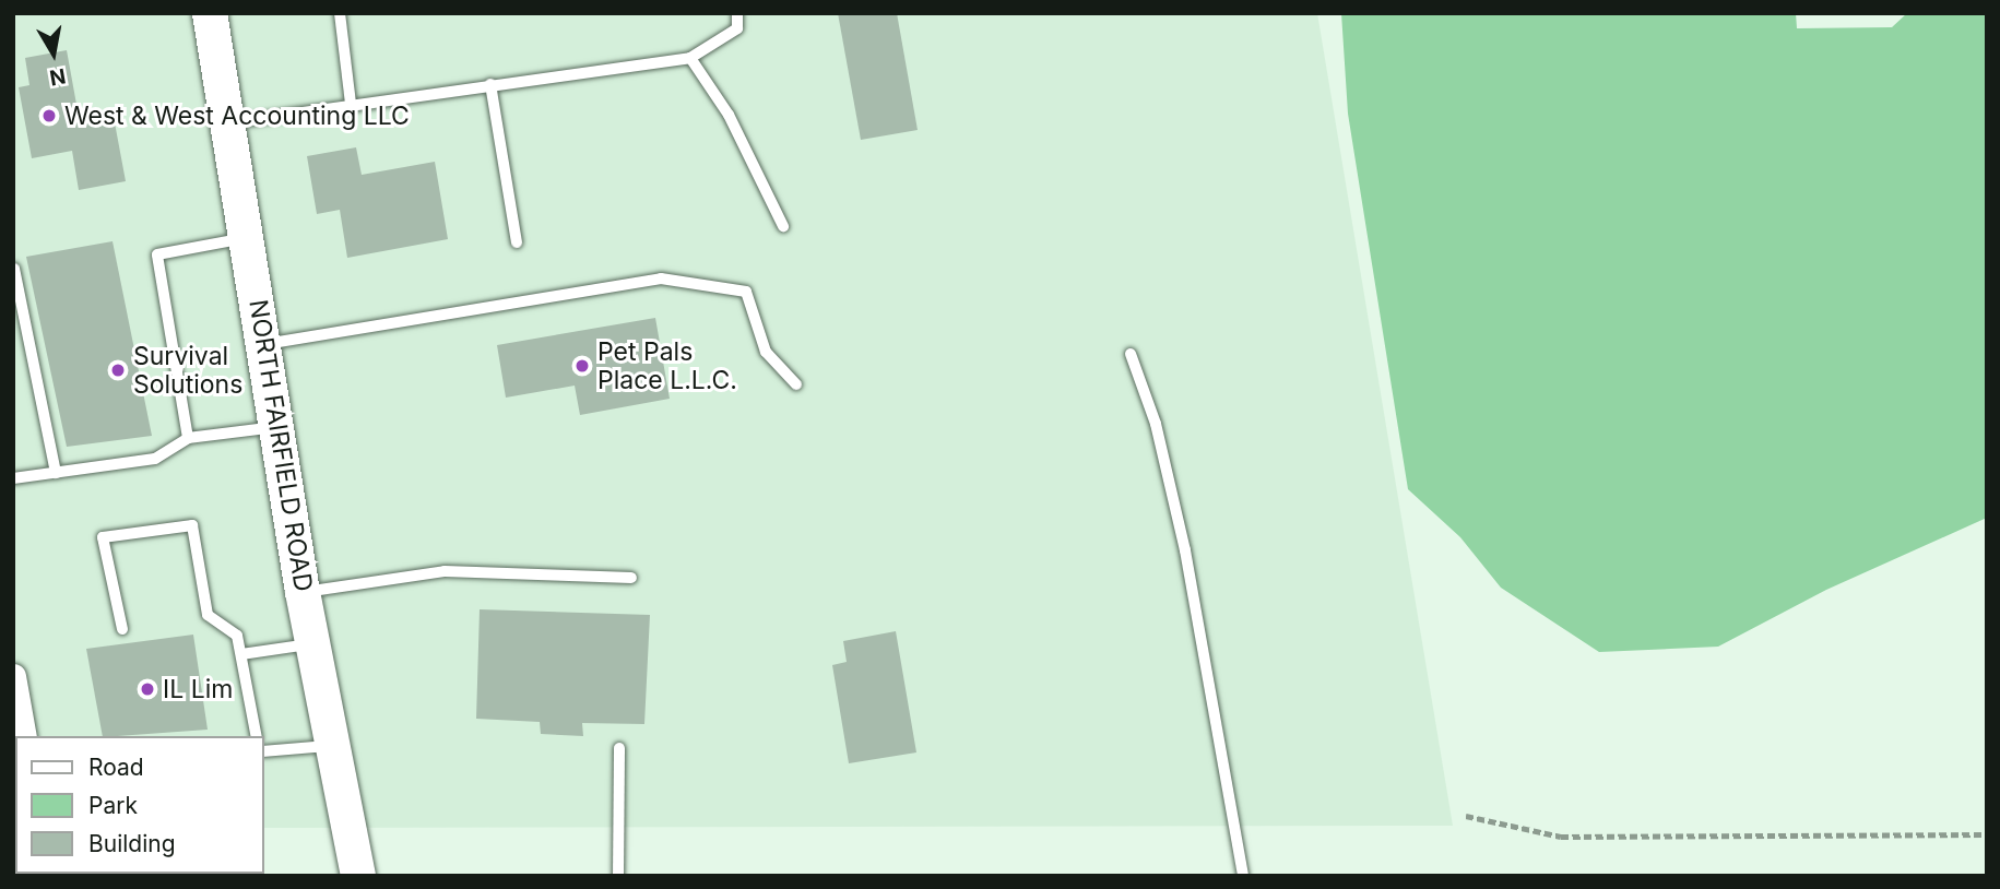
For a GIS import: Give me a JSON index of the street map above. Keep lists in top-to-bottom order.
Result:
{
  "streets": {
    "main road": ["NORTH FAIRFIELD ROAD"]
  },
  "places": [
    "West & West Accounting LLC",
    "Pet Pals Place L.L.C.",
    "Survival Solutions",
    "IL Lim"
  ],
  "legend": ["Road", "Park", "Building"],
  "north": "bottom"
}
